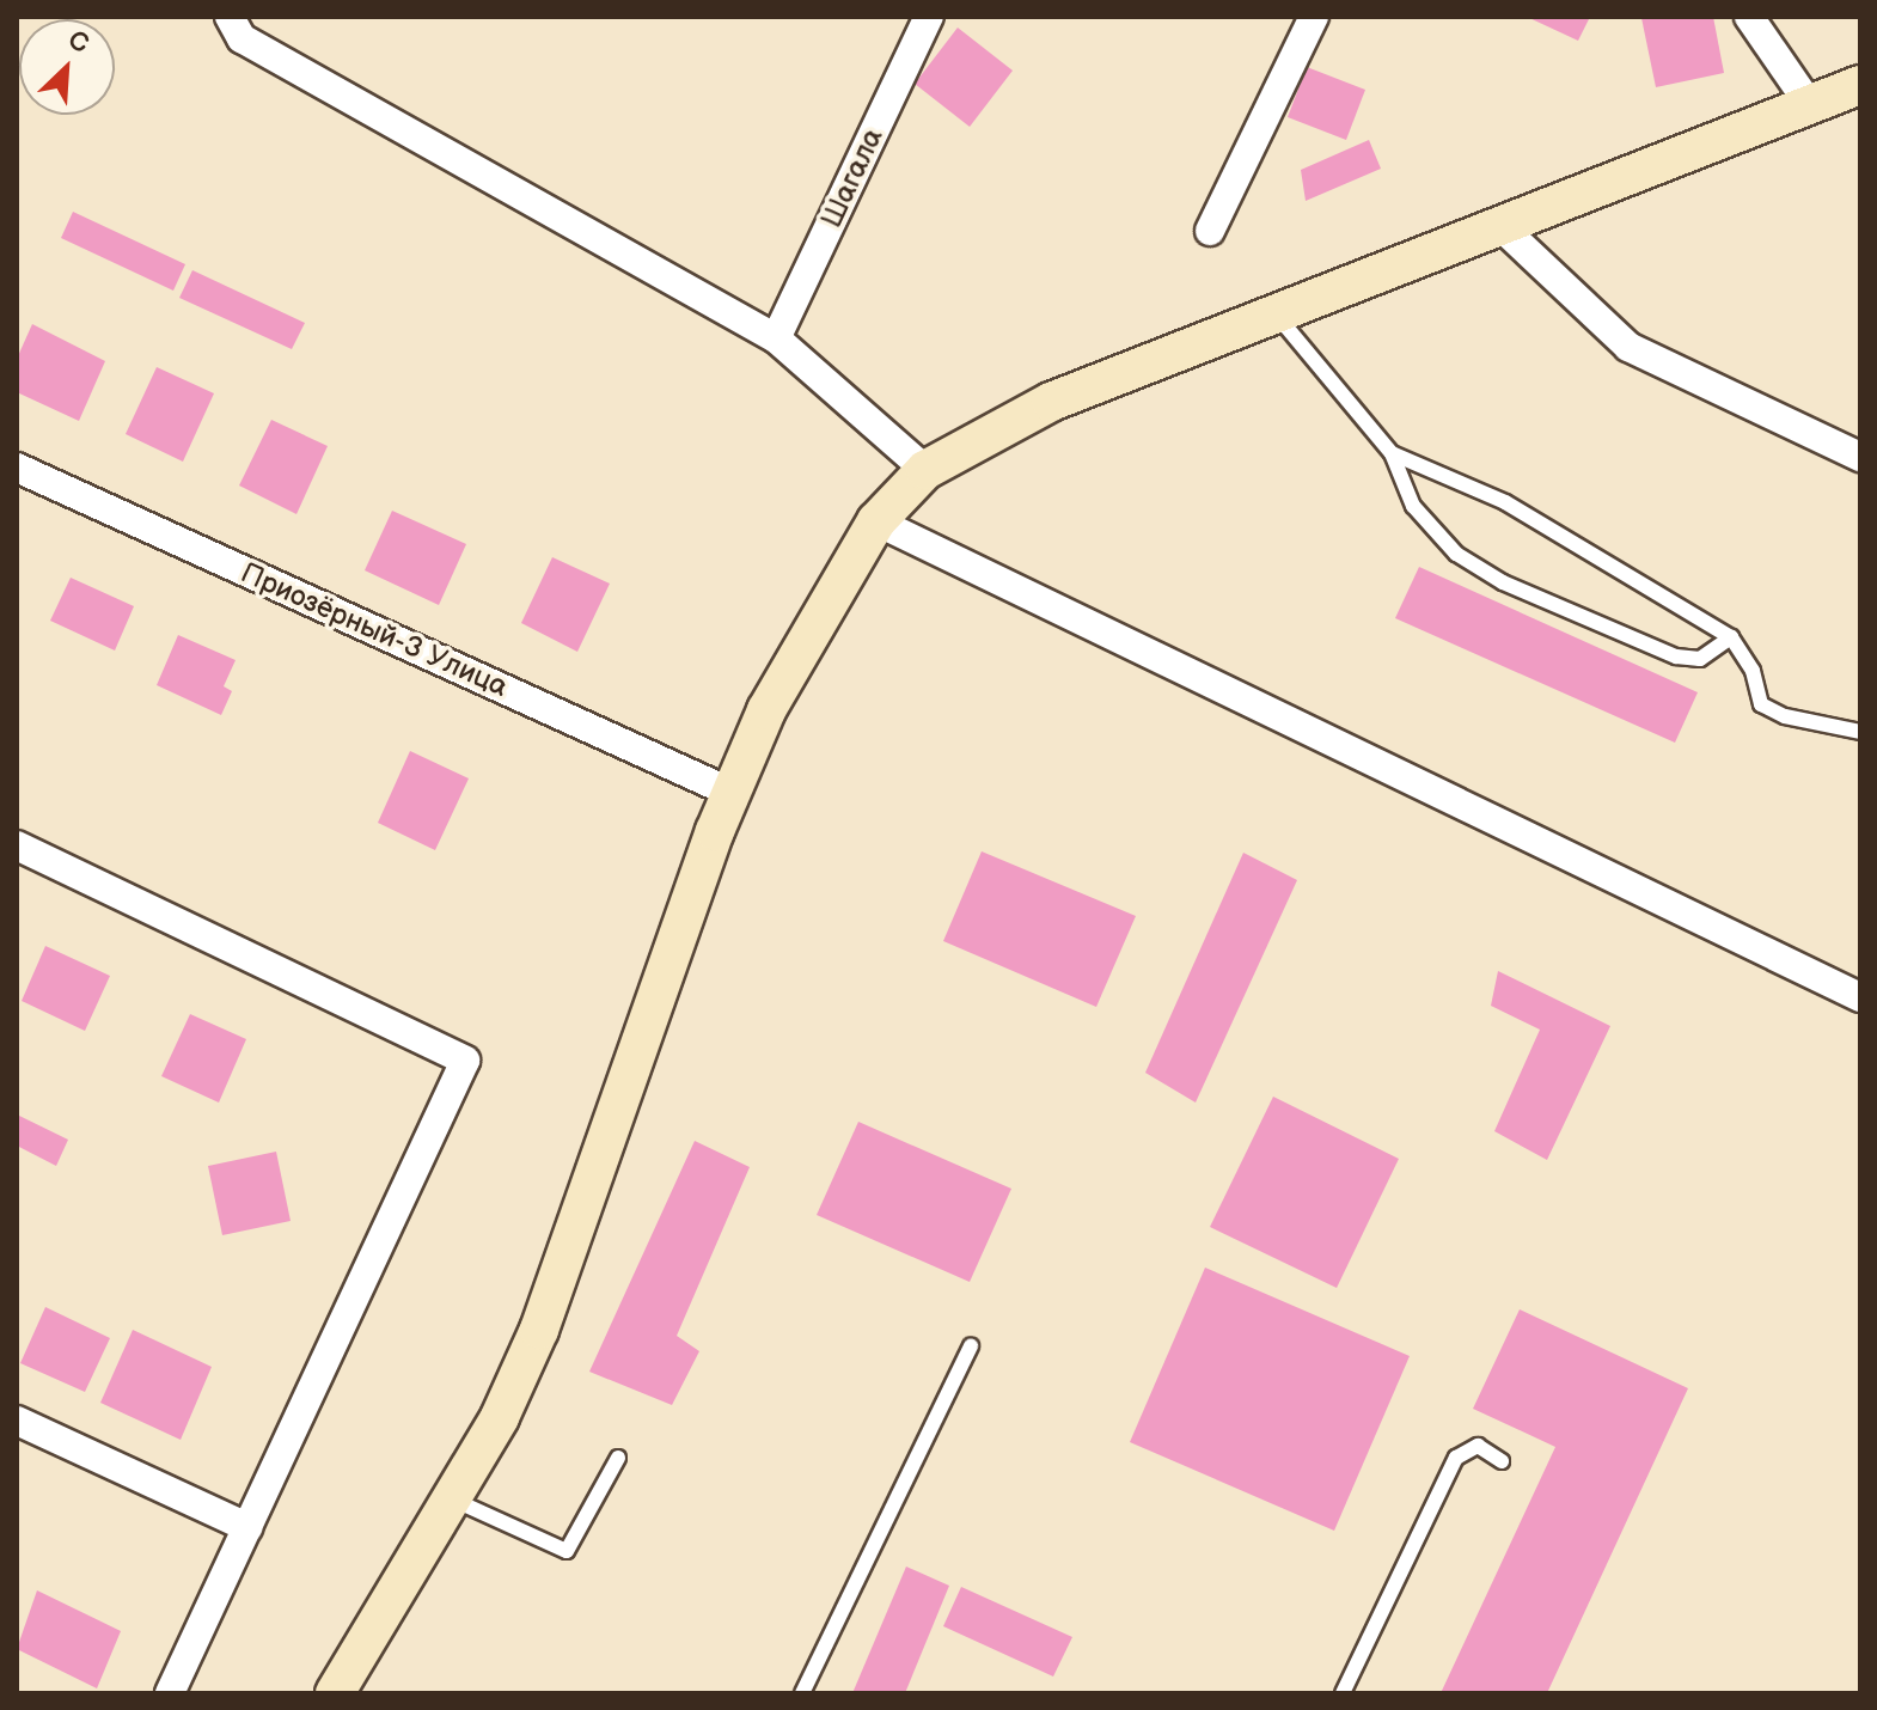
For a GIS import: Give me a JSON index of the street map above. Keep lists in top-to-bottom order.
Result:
{
  "streets": {
    "street": ["Шагала", "Приозёрный-3 Улица"]
  },
  "north": "top right"
}
